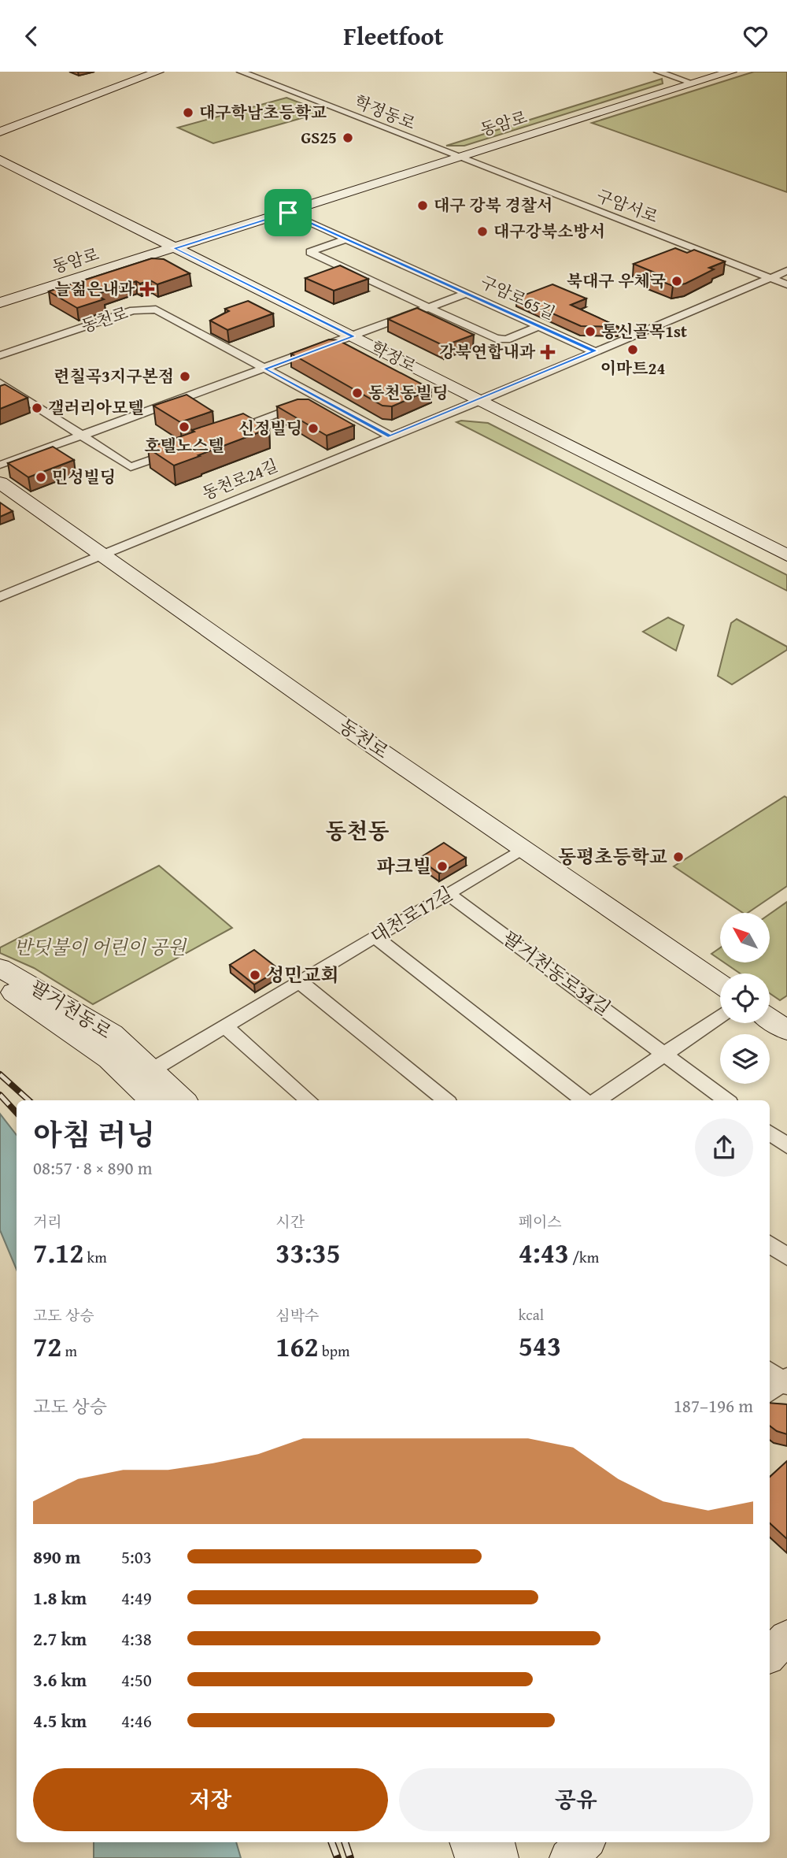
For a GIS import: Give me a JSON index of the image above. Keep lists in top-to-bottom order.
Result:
{
  "streets": {
    "main road": [
      "동암로",
      "동천로",
      "학정로",
      "팔거천동로"
    ],
    "street": [
      "학정동로",
      "구암서로",
      "구암로65길",
      "동천로24길",
      "대천로17길",
      "팔거천동로34길"
    ]
  },
  "crossings": [
    ["학정동로", "동암로"],
    ["학정동로", "구암서로"],
    ["동암로", "구암서로"],
    ["동암로", "학정로"],
    ["구암로65길", "동천로"],
    ["동천로", "학정로"],
    ["동천로", "동천로24길"],
    ["동천로", "대천로17길"],
    ["학정로", "동천로24길"],
    ["대천로17길", "팔거천동로34길"],
    ["대천로17길", "팔거천동로"]
  ],
  "districts": ["동천동"],
  "parks": ["반딧불이 어린이 공원"],
  "places": {
    "other": [
      "대구학남초등학교",
      "GS25",
      "대구 강북 경찰서",
      "대구강북소방서",
      "북대구 우체국",
      "통신골목1st",
      "이마트24",
      "련칠곡3지구본점",
      "동천동빌딩",
      "갤러리아모텔",
      "호텔노스텔",
      "신정빌딩",
      "민성빌딩",
      "동평초등학교",
      "파크빌",
      "성민교회"
    ],
    "health": ["늘젊은내과", "강북연합내과"]
  },
  "north": "top left",
  "page": {
    "header": "Fleetfoot",
    "heading": ["아침 러닝", "08:57 · 8 × 890 m"],
    "stats": [
      ["거리", "7.12 km"],
      ["시간", "33:35"],
      ["페이스", "4:43 /km"],
      ["고도 상승", "72 m"],
      ["심박수", "162 bpm"],
      ["kcal", "543"]
    ],
    "chart": ["고도 상승", "187–196 m"],
    "list": [
      {
        "name": "890 m",
        "note": "5:03"
      },
      {
        "name": "1.8 km",
        "note": "4:49"
      },
      {
        "name": "2.7 km",
        "note": "4:38"
      },
      {
        "name": "3.6 km",
        "note": "4:50"
      },
      {
        "name": "4.5 km",
        "note": "4:46"
      }
    ],
    "buttons": ["저장", "공유"]
  }
}
